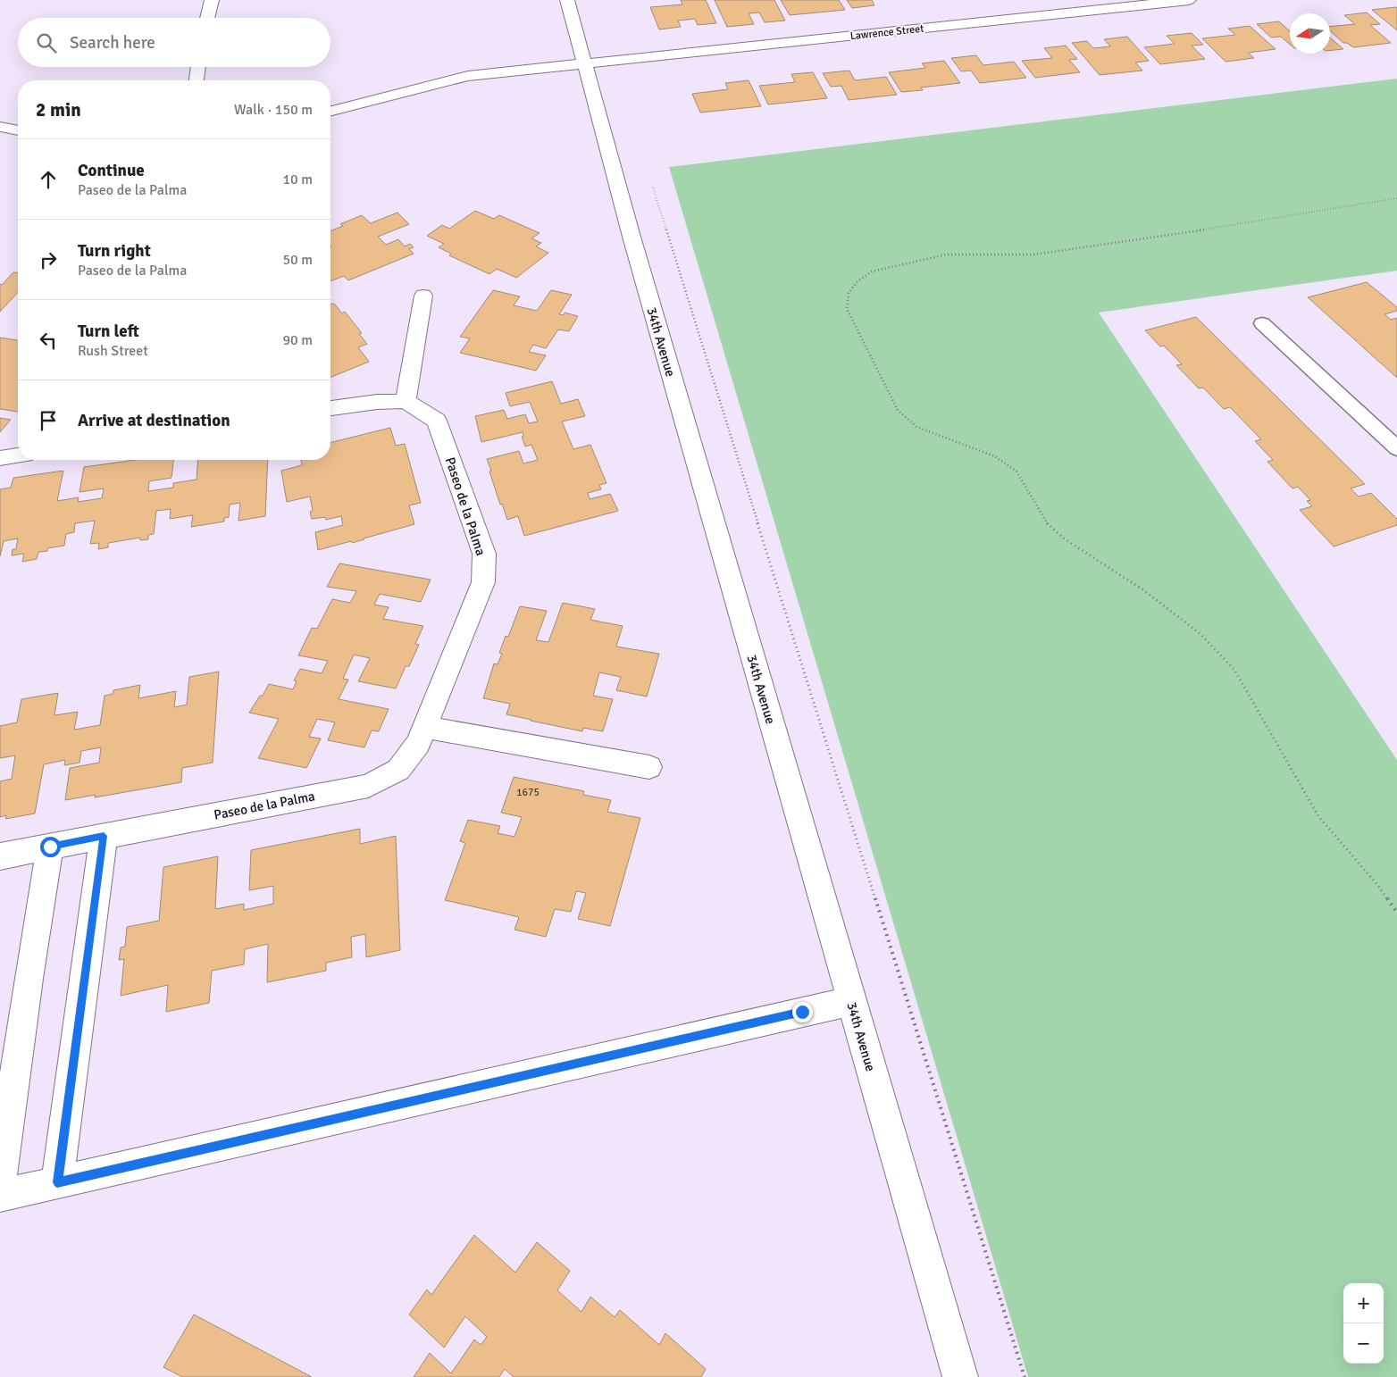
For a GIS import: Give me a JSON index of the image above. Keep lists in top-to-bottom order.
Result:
{
  "streets": {
    "street": ["Lawrence Street", "34th Avenue", "Paseo de la Palma"]
  },
  "crossings": [
    ["Lawrence Street", "34th Avenue"]
  ],
  "house_numbers": ["1675"],
  "north": "left",
  "page": {
    "search": "Search here",
    "heading": ["2 min", "Walk · 150 m"],
    "list": [
      ["Continue", "Paseo de la Palma", "10 m"],
      ["Turn right", "Paseo de la Palma", "50 m"],
      ["Turn left", "Rush Street", "90 m"],
      "Arrive at destination"
    ],
    "map_buttons": ["+", "−"]
  }
}
